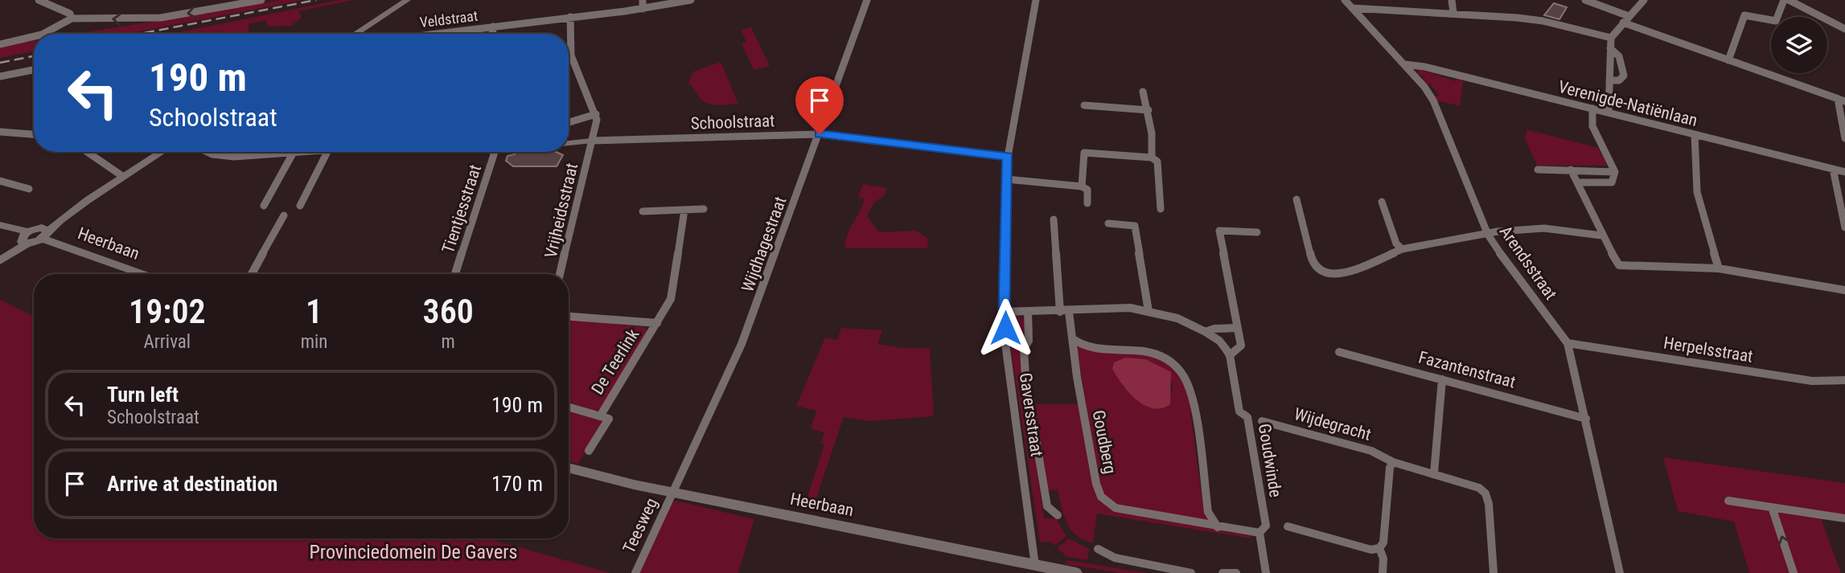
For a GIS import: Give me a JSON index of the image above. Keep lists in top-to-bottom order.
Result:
{
  "streets": {
    "street": [
      "Veldstraat",
      "Verenigde-Natiënlaan",
      "Schoolstraat",
      "Tientjesstraat",
      "Vrijheidsstraat",
      "Heerbaan",
      "Wijdhagestraat",
      "Arendsstraat",
      "Herpelsstraat",
      "De Teerlink",
      "Fazantenstraat",
      "Gaversstraat",
      "Wijdegracht",
      "Goudberg",
      "Goudwinde",
      "Teesweg"
    ]
  },
  "crossings": [
    ["Verenigde-Natiënlaan", "Arendsstraat"],
    ["Schoolstraat", "Vrijheidsstraat"],
    ["Schoolstraat", "Wijdhagestraat"],
    ["Schoolstraat", "Gaversstraat"],
    ["Heerbaan", "Wijdhagestraat"],
    ["Heerbaan", "Gaversstraat"],
    ["Heerbaan", "Teesweg"],
    ["Wijdhagestraat", "Teesweg"],
    ["Arendsstraat", "Herpelsstraat"],
    ["Arendsstraat", "Fazantenstraat"],
    ["Goudberg", "Goudwinde"]
  ],
  "parks": ["Provinciedomein De Gavers"],
  "page": {
    "turn": ["190 m", "Schoolstraat"],
    "eta": [
      "19:02",
      "Arrival",
      "1",
      "min",
      "360",
      "m"
    ],
    "list": [
      {
        "name": "Turn left",
        "note": "Schoolstraat",
        "value": "190 m"
      },
      {
        "name": "Arrive at destination",
        "value": "170 m"
      }
    ]
  }
}
